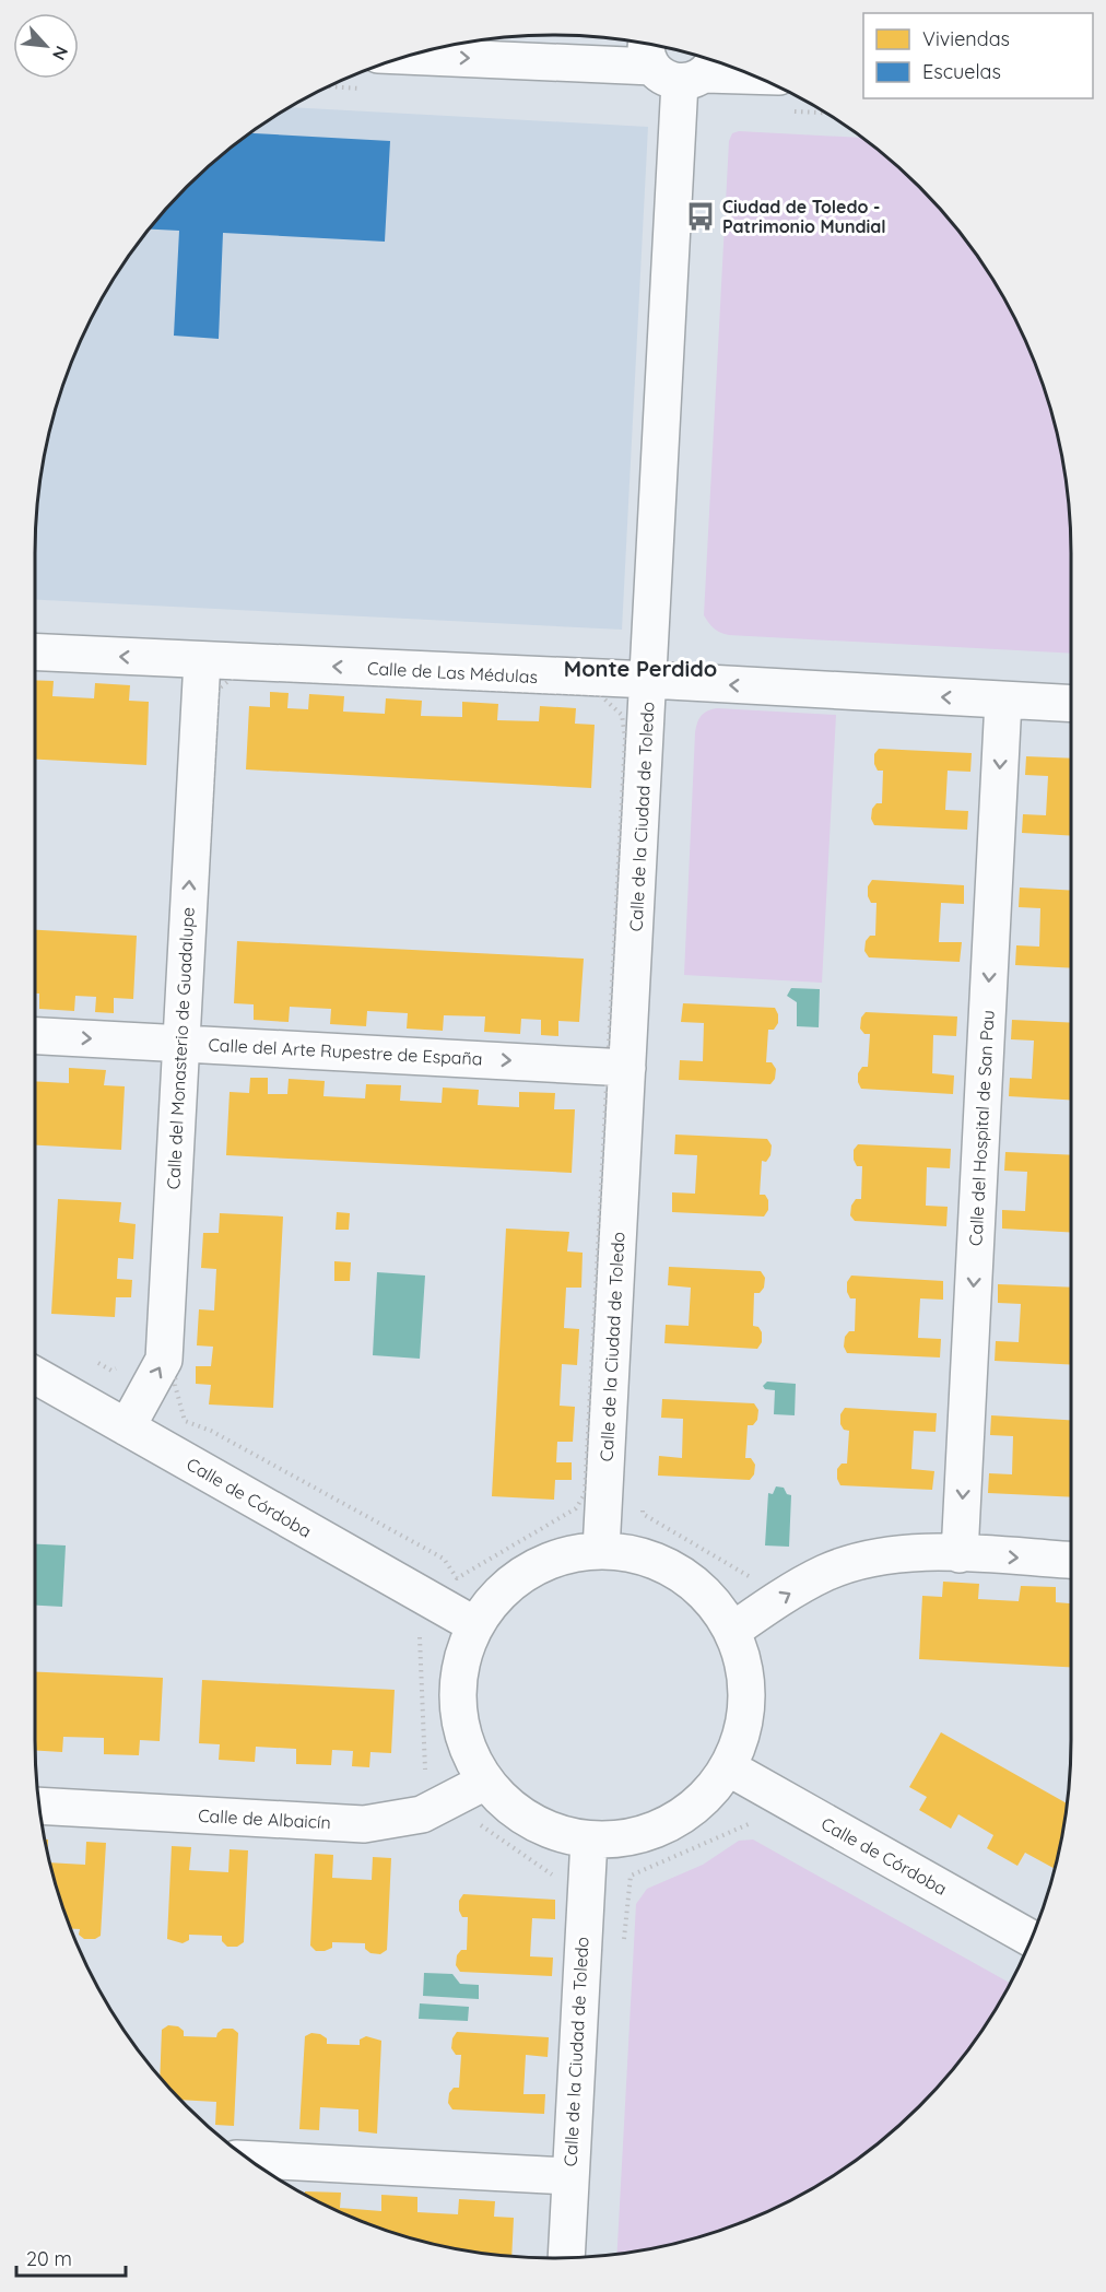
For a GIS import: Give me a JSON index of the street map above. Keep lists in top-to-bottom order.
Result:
{
  "streets": {
    "street": [
      "Calle de Las Médulas",
      "Calle de la Ciudad de Toledo",
      "Calle del Monasterio de Guadalupe",
      "Calle del Arte Rupestre de España",
      "Calle del Hospital de San Pau",
      "Calle de Córdoba",
      "Calle de Albaicín"
    ]
  },
  "crossings": [
    ["Calle de Las Médulas", "Calle de la Ciudad de Toledo"],
    ["Calle de Las Médulas", "Calle del Monasterio de Guadalupe"],
    ["Calle de Las Médulas", "Calle del Hospital de San Pau"],
    ["Calle de la Ciudad de Toledo", "Calle del Arte Rupestre de España"],
    ["Calle del Monasterio de Guadalupe", "Calle del Arte Rupestre de España"],
    ["Calle del Monasterio de Guadalupe", "Calle de Córdoba"]
  ],
  "one_way": [
    "Calle de Las Médulas",
    "Calle del Monasterio de Guadalupe",
    "Calle del Arte Rupestre de España",
    "Calle del Hospital de San Pau"
  ],
  "districts": ["Monte Perdido"],
  "places": {
    "bus stop": ["Ciudad de Toledo - Patrimonio Mundial"]
  },
  "legend": ["Viviendas", "Escuelas"],
  "scale_bar": "20 m",
  "north": "bottom right"
}
